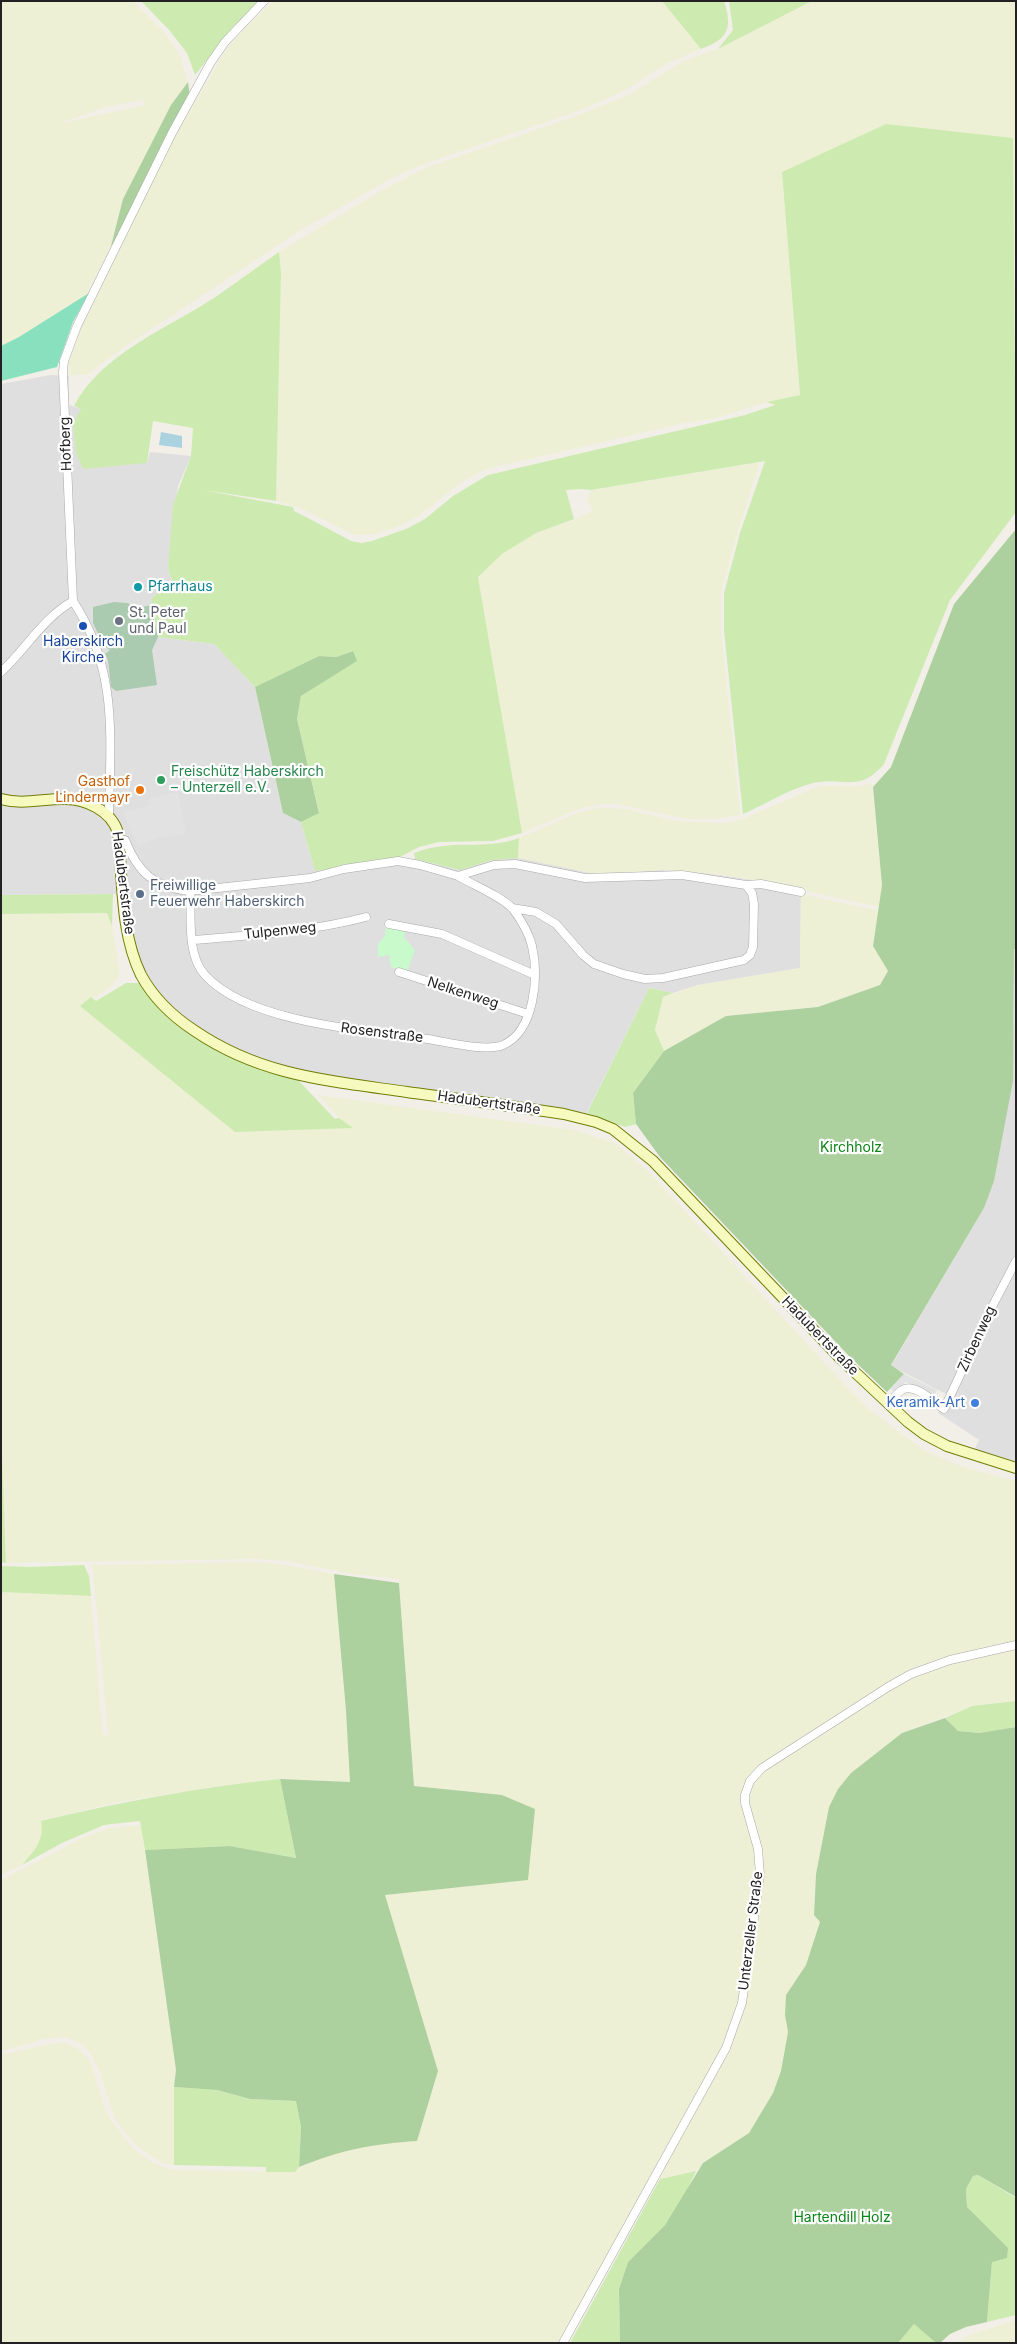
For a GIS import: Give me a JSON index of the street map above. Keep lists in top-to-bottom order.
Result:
{
  "streets": {
    "street": [
      "Hofberg",
      "Hadubertstraße",
      "Tulpenweg",
      "Nelkenweg",
      "Rosenstraße",
      "Zirbenweg",
      "Unterzeller Straße"
    ]
  },
  "crossings": [
    ["Hadubertstraße", "Rosenstraße"],
    ["Hadubertstraße", "Zirbenweg"],
    ["Tulpenweg", "Rosenstraße"],
    ["Nelkenweg", "Rosenstraße"]
  ],
  "parks": ["Kirchholz", "Hartendill Holz"],
  "places": [
    "Pfarrhaus",
    "St. Peter und Paul",
    "Haberskirch Kirche",
    "Freischütz Haberskirch – Unterzell e.V.",
    "Gasthof Lindermayr",
    "Freiwillige Feuerwehr Haberskirch",
    "Keramik-Art"
  ]
}
